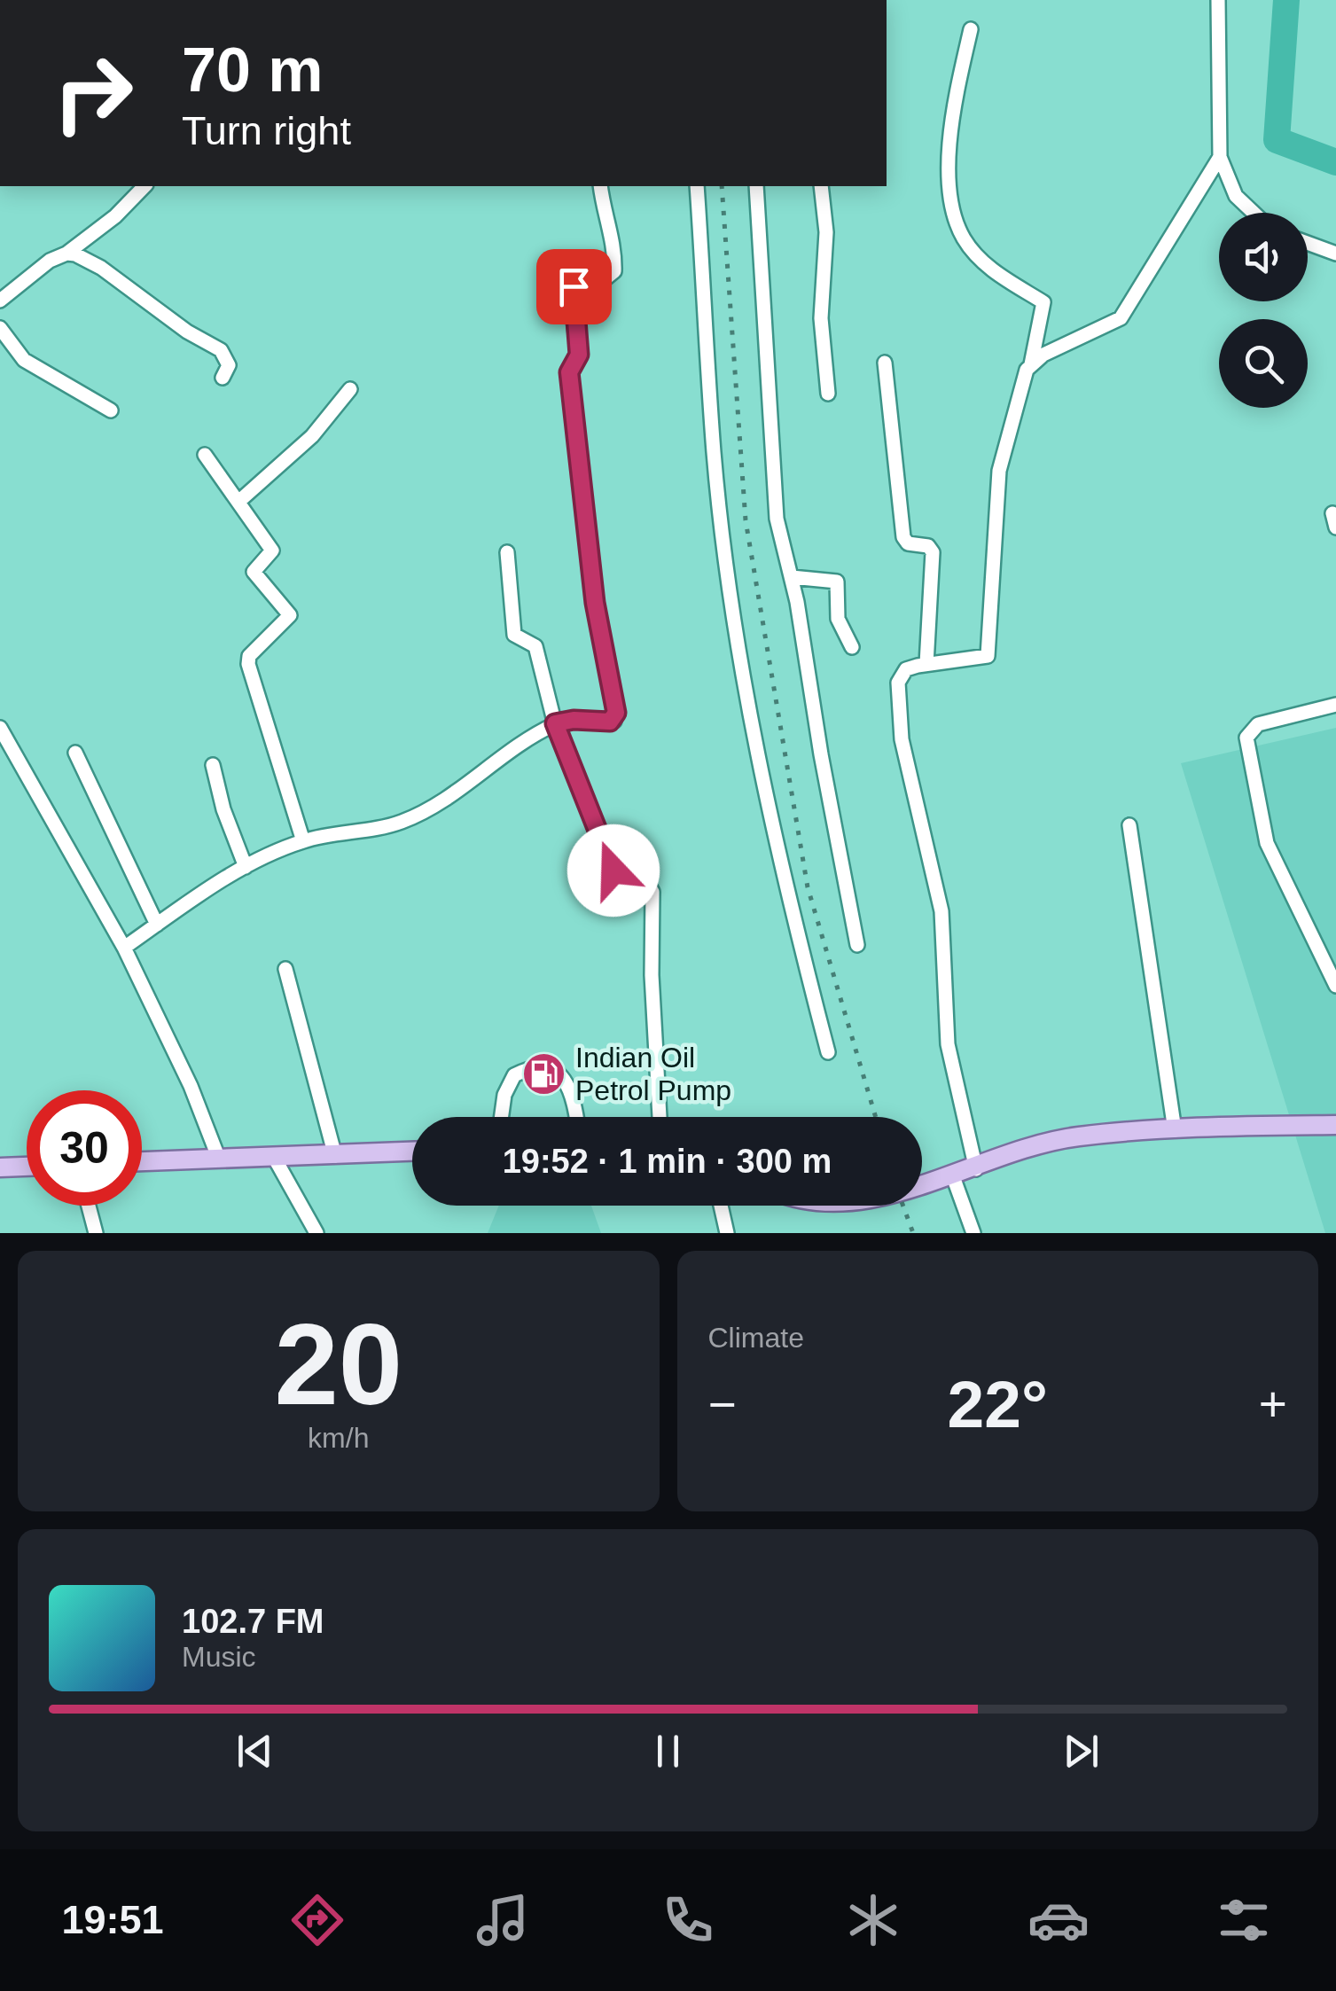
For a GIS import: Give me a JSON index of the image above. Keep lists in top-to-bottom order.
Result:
{
  "places": {
    "fuel station": ["Indian Oil Petrol Pump"]
  },
  "page": {
    "turn": ["70 m", "Turn right"],
    "limit": "30",
    "trip": "19:52 · 1 min · 300 m",
    "tile": [
      ["20", "km/h"],
      "Climate"
    ],
    "heat": ["−", "22°", "+"],
    "song": ["102.7 FM", "Music"],
    "tabs": "19:51"
  }
}
